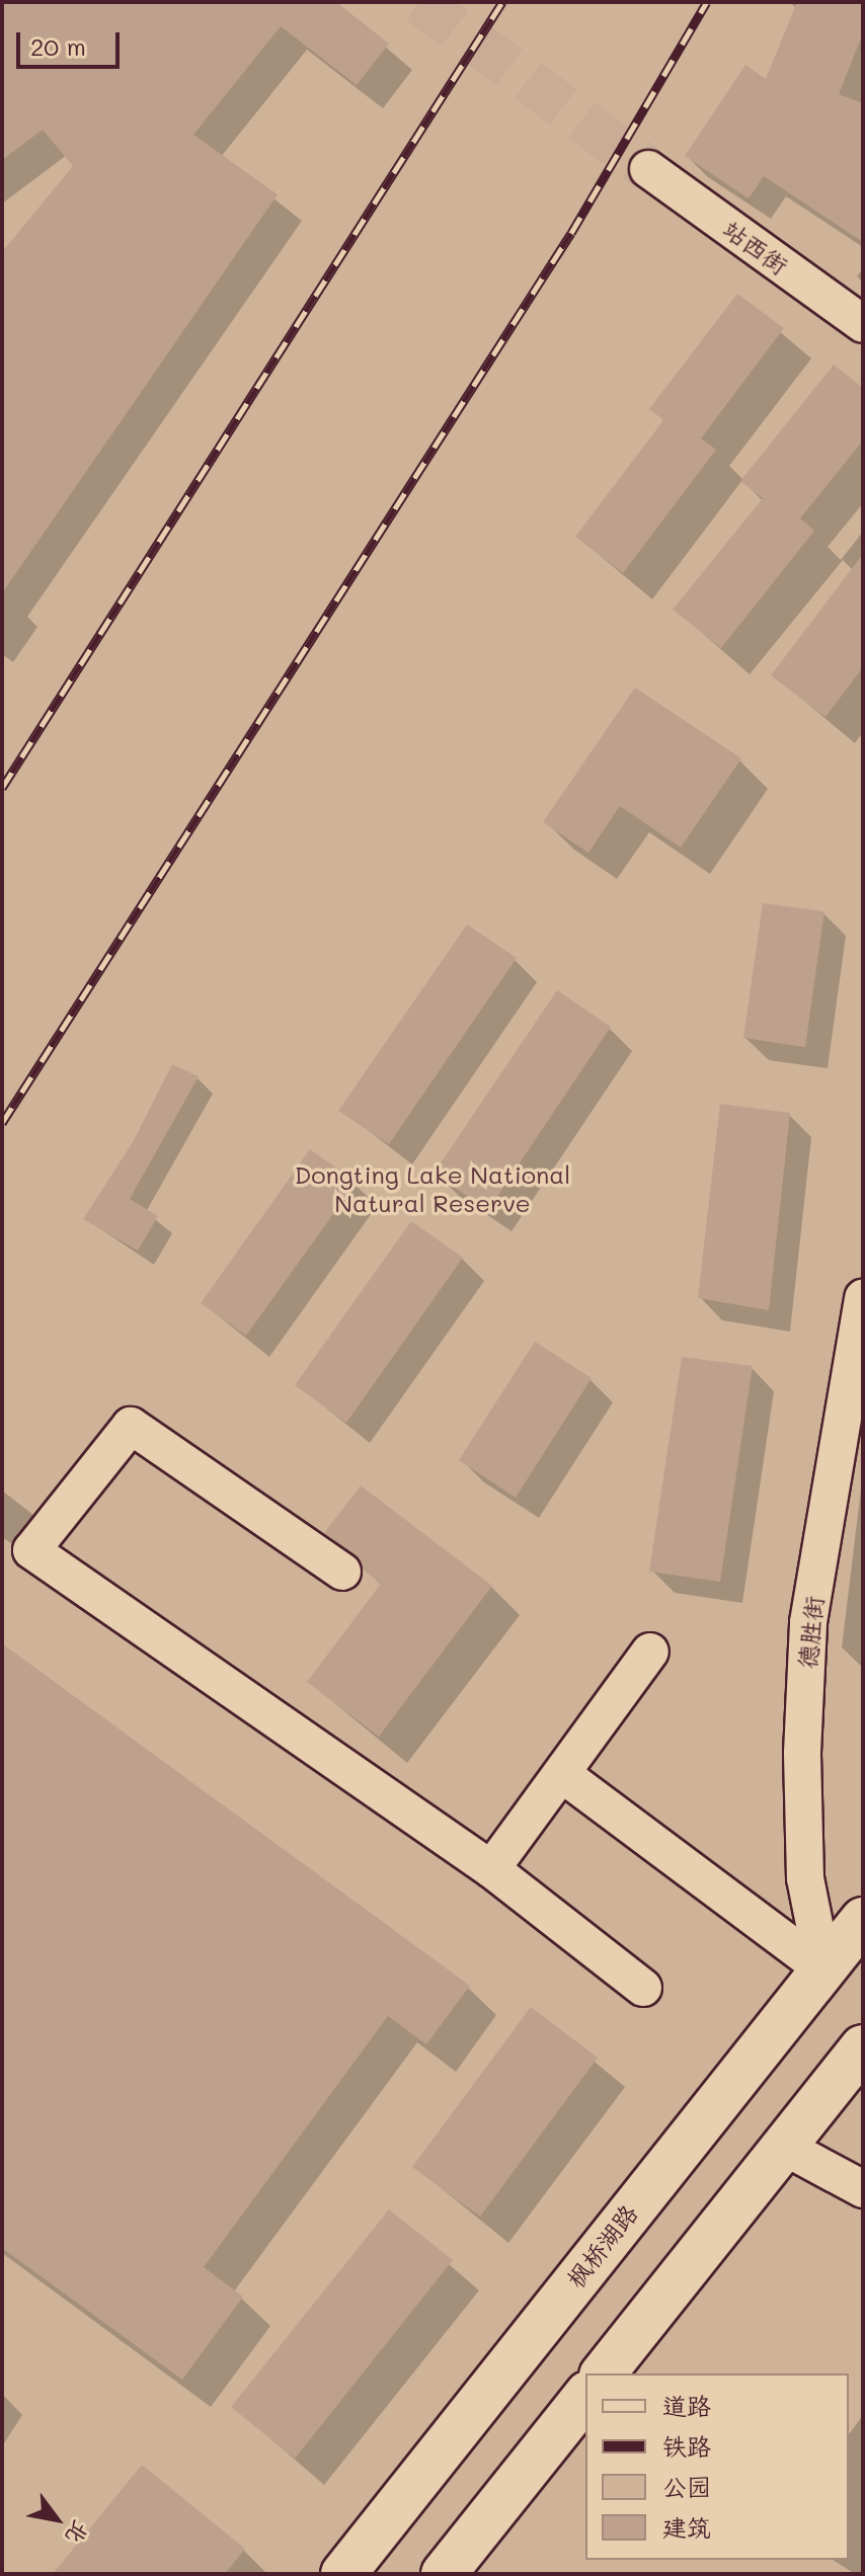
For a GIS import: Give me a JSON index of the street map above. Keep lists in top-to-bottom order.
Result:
{
  "streets": {
    "main road": ["枫桥湖路"],
    "street": ["站西街", "德胜街"]
  },
  "crossings": [
    ["德胜街", "枫桥湖路"]
  ],
  "parks": ["Dongting Lake National Natural Reserve"],
  "legend": [
    "道路",
    "铁路",
    "公园",
    "建筑"
  ],
  "scale_bar": "20 m",
  "north": "bottom right"
}
